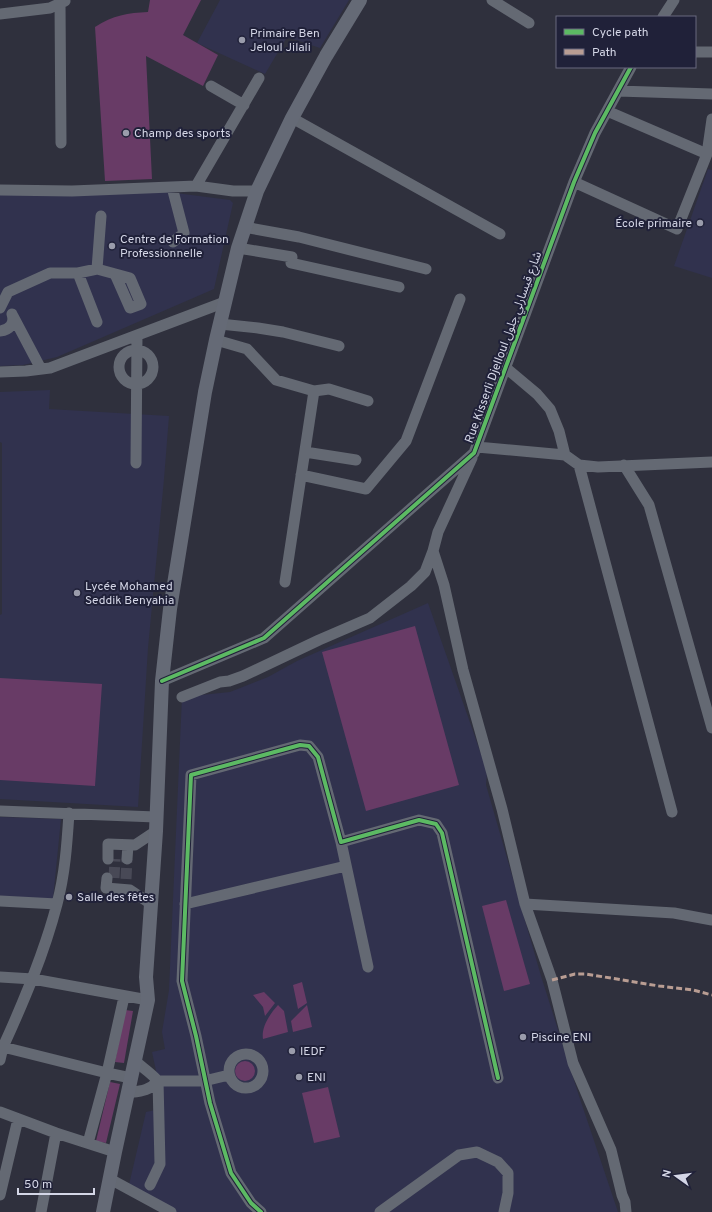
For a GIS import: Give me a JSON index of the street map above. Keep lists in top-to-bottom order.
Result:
{
  "streets": {
    "street": ["Rue Kisserli Djelloul شارع قيسارلي جلول"]
  },
  "places": [
    "Primaire Ben Jeloul Jilali",
    "Champ des sports",
    "École primaire",
    "Centre de Formation Professionnelle",
    "Lycée Mohamed Seddik Benyahia",
    "Salle des fêtes",
    "Piscine ENI",
    "IEDF",
    "ENI"
  ],
  "legend": ["Cycle path", "Path"],
  "scale_bar": "50 m",
  "north": "left"
}
